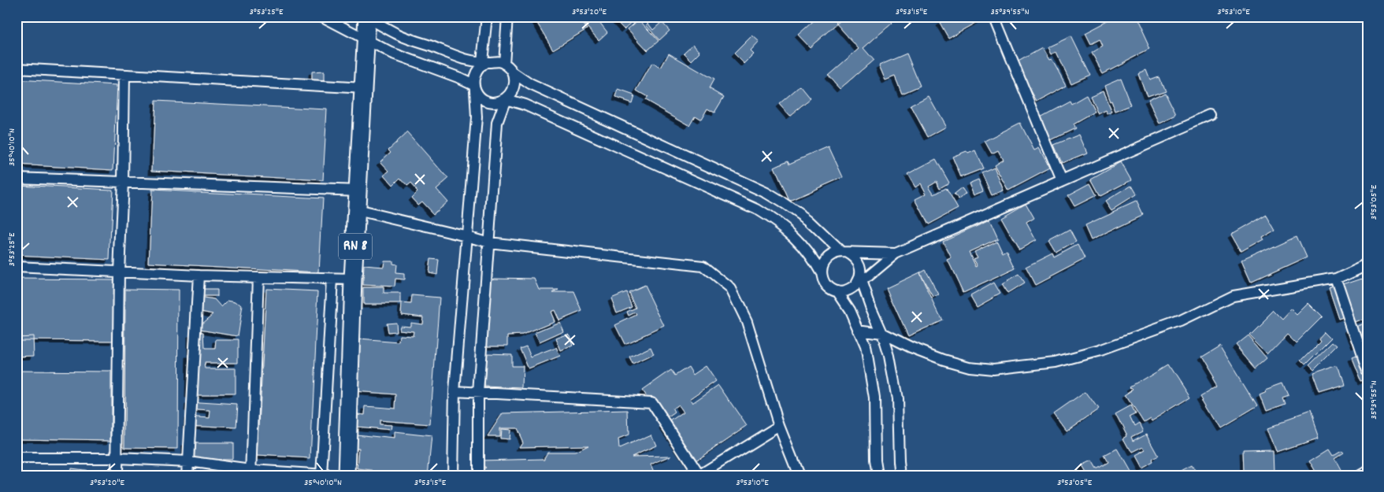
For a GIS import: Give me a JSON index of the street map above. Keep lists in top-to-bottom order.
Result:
{
  "streets": {
    "main road": ["RN 8"]
  },
  "coordinates": [
    "3°53'25\"E",
    "3°53'20\"E",
    "3°53'15\"E",
    "35°39'55\"N",
    "3°53'10\"E",
    "35°40'10\"N",
    "3°53'05\"E"
  ]
}
